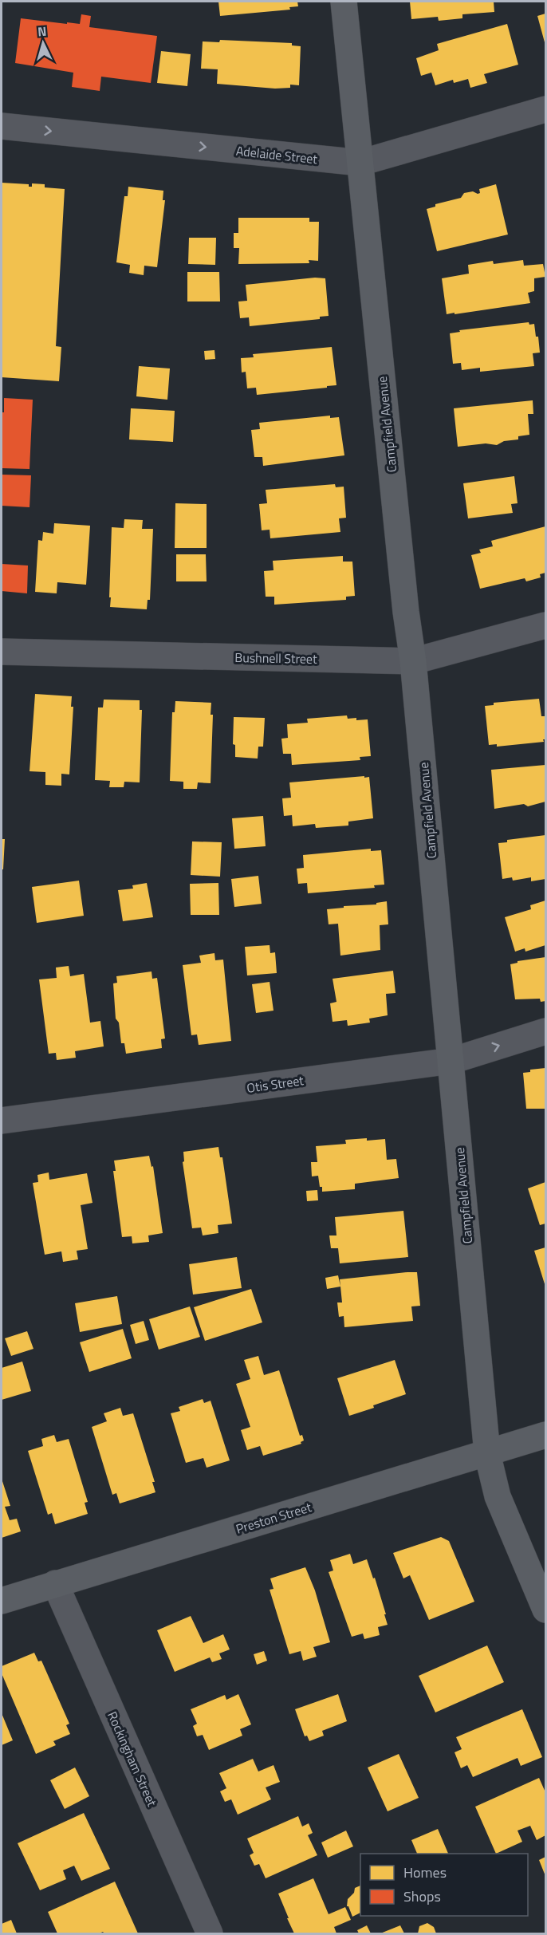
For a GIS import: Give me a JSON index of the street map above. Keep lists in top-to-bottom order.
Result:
{
  "streets": {
    "street": [
      "Adelaide Street",
      "Campfield Avenue",
      "Bushnell Street",
      "Otis Street",
      "Preston Street",
      "Rockingham Street"
    ]
  },
  "crossings": [
    ["Adelaide Street", "Campfield Avenue"],
    ["Campfield Avenue", "Bushnell Street"],
    ["Campfield Avenue", "Otis Street"],
    ["Campfield Avenue", "Preston Street"],
    ["Preston Street", "Rockingham Street"]
  ],
  "one_way": ["Adelaide Street"],
  "legend": ["Homes", "Shops"],
  "north": "top"
}
